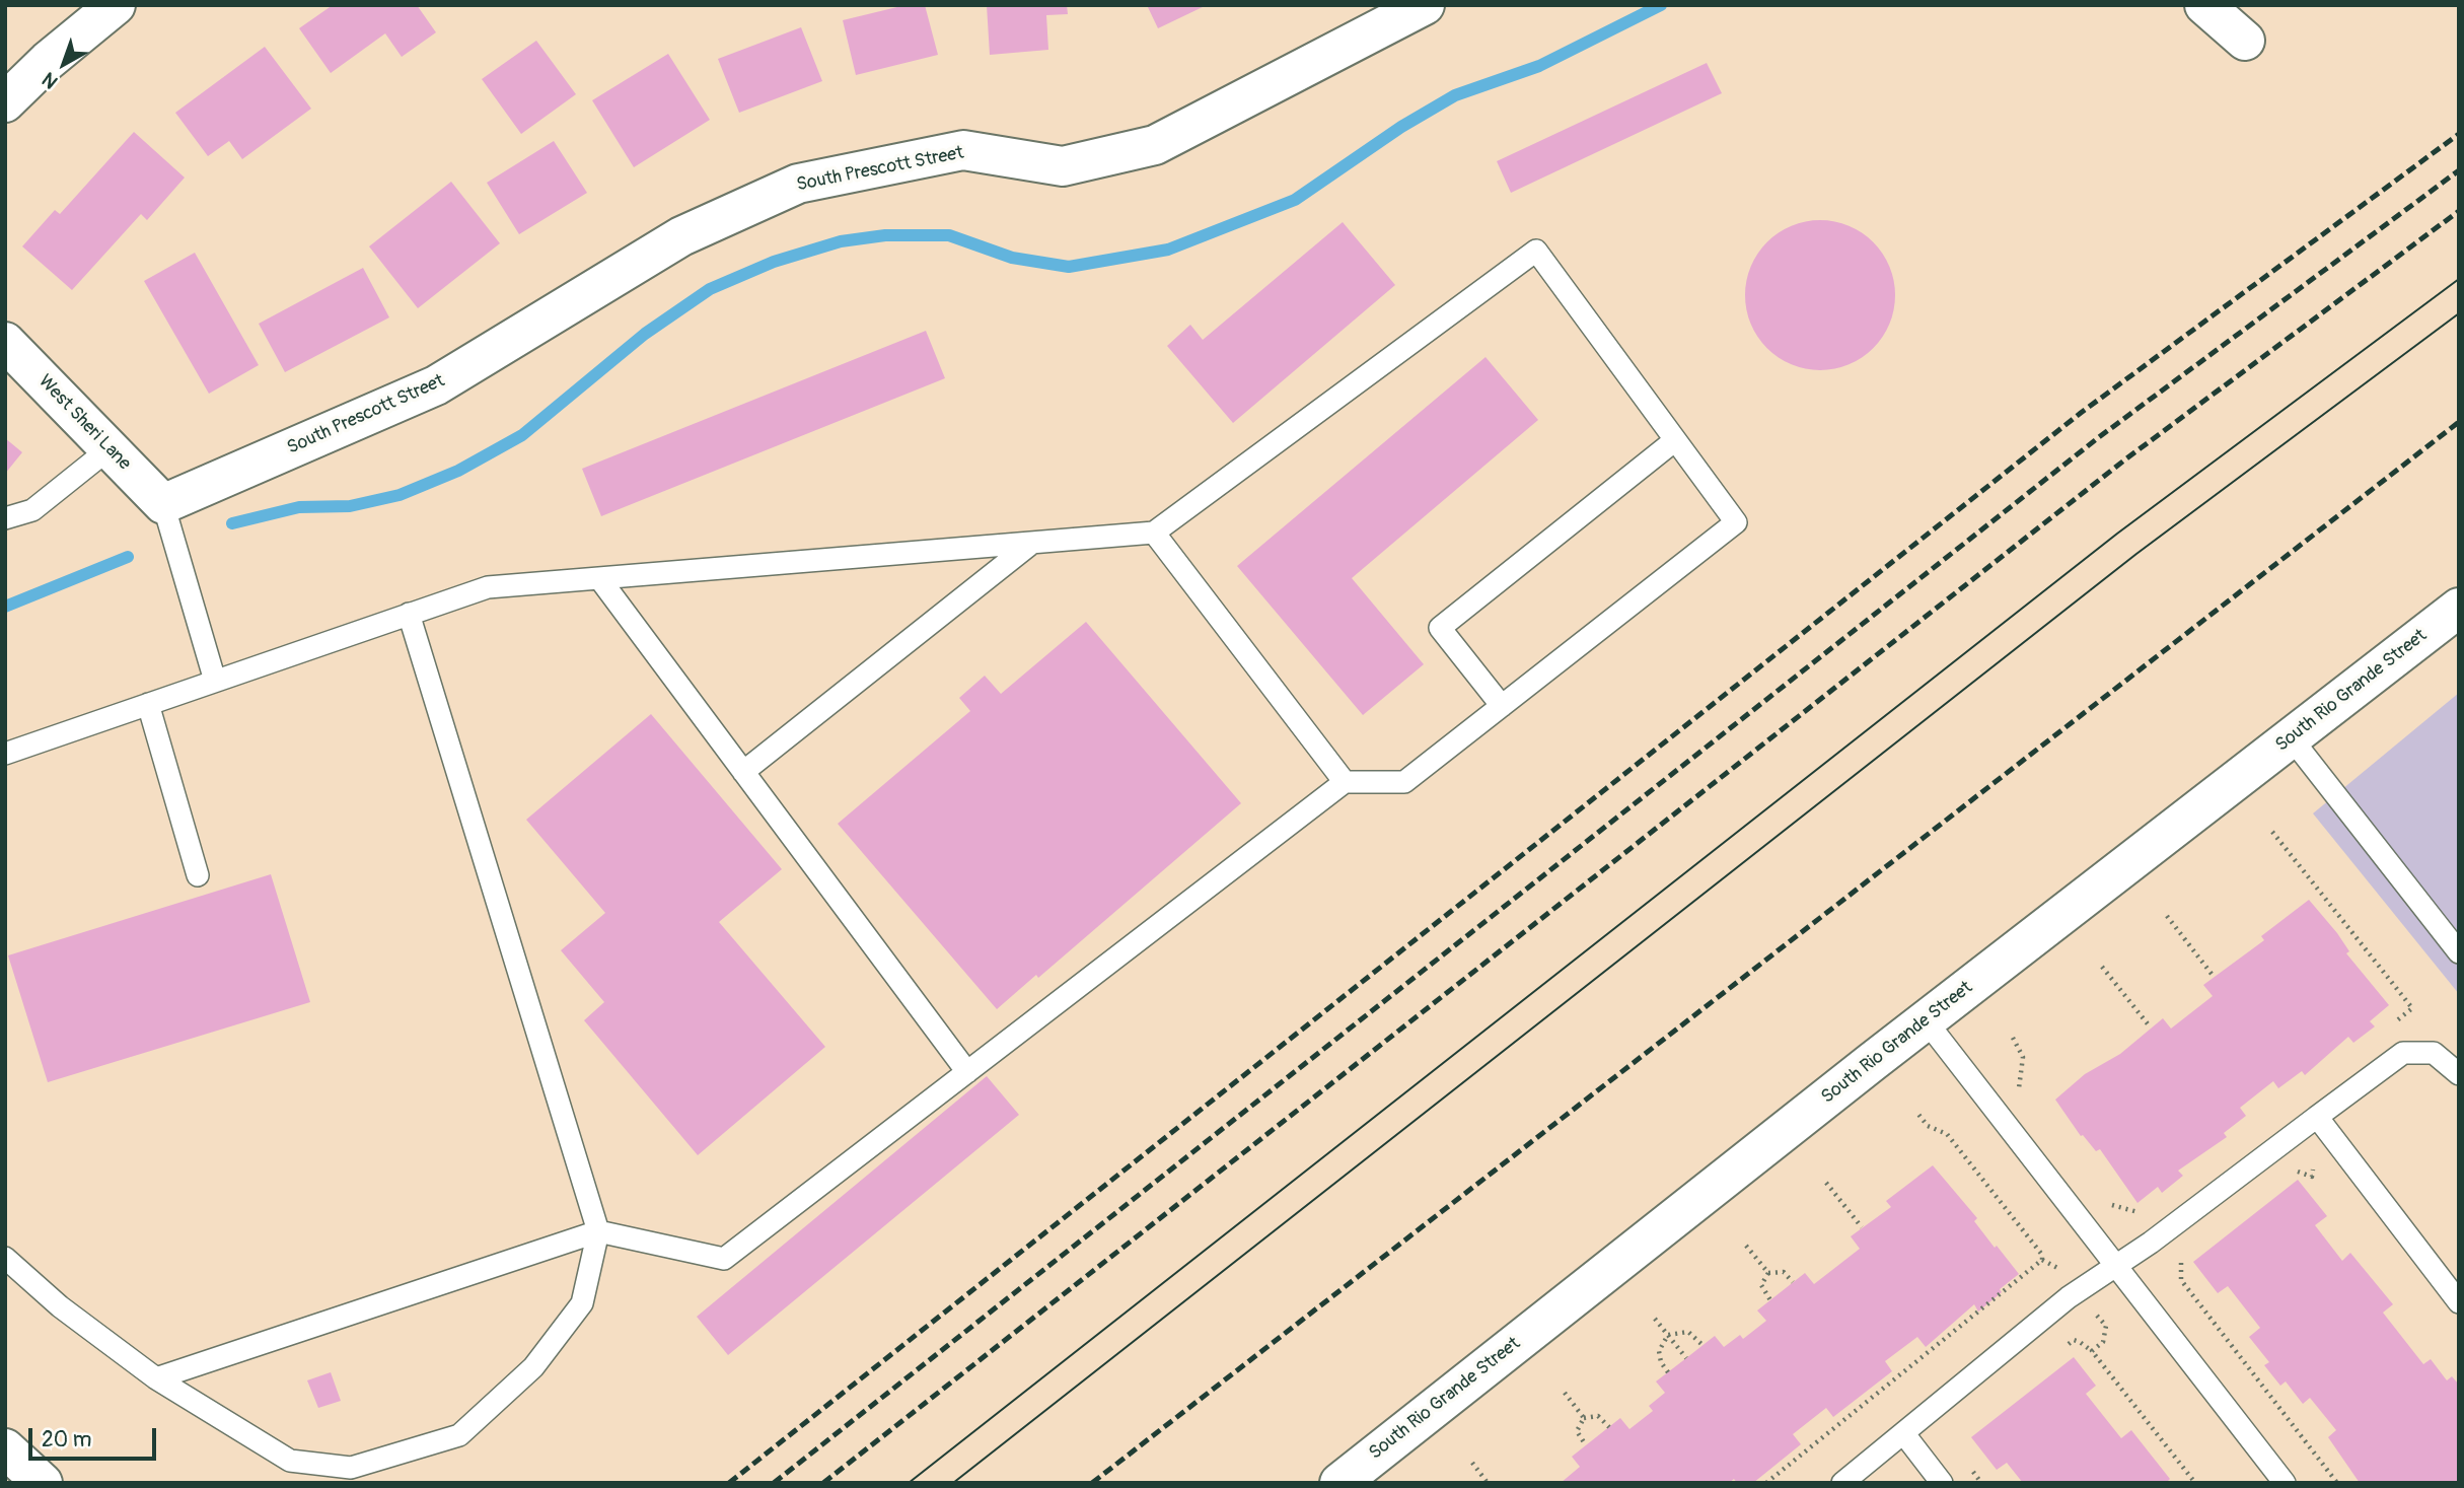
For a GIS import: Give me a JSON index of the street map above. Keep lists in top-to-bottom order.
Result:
{
  "streets": {
    "street": ["South Prescott Street", "West Sheri Lane", "South Rio Grande Street"]
  },
  "crossings": [
    ["South Prescott Street", "West Sheri Lane"]
  ],
  "scale_bar": "20 m",
  "north": "bottom left"
}
